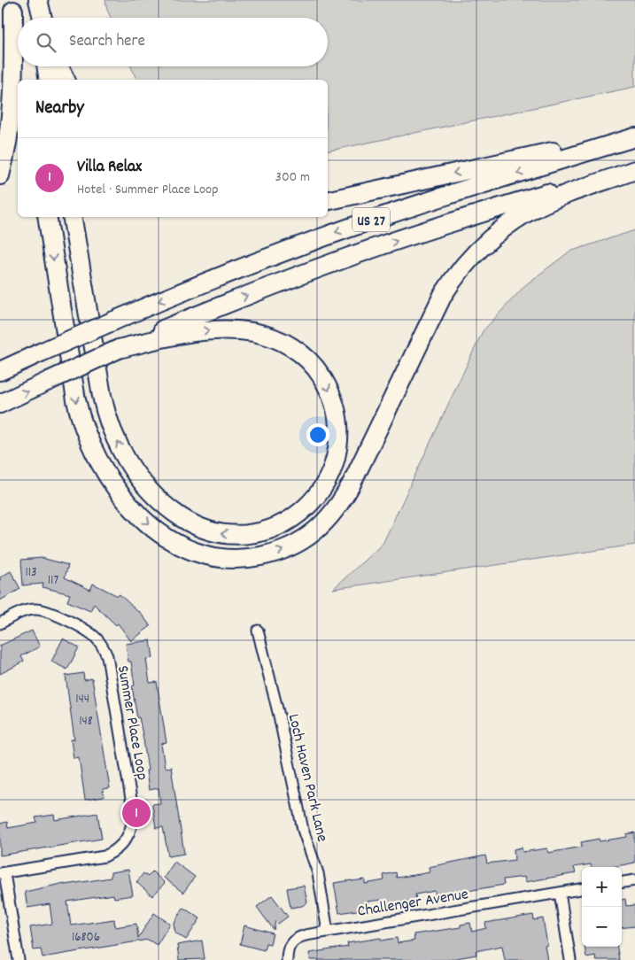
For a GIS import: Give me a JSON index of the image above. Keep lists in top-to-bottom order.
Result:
{
  "streets": {
    "highway": ["US 27"],
    "street": ["Summer Place Loop", "Loch Haven Park Lane", "Challenger Avenue"]
  },
  "crossings": [
    ["Loch Haven Park Lane", "Challenger Avenue"]
  ],
  "house_numbers": [
    "113",
    "117",
    "144",
    "148",
    "16806"
  ],
  "page": {
    "search": "Search here",
    "heading": "Nearby",
    "list": [
      {
        "mark": "1",
        "name": "Villa Relax",
        "note": "Hotel · Summer Place Loop",
        "value": "300 m"
      }
    ],
    "pins": "1",
    "map_buttons": ["+", "−"]
  }
}
